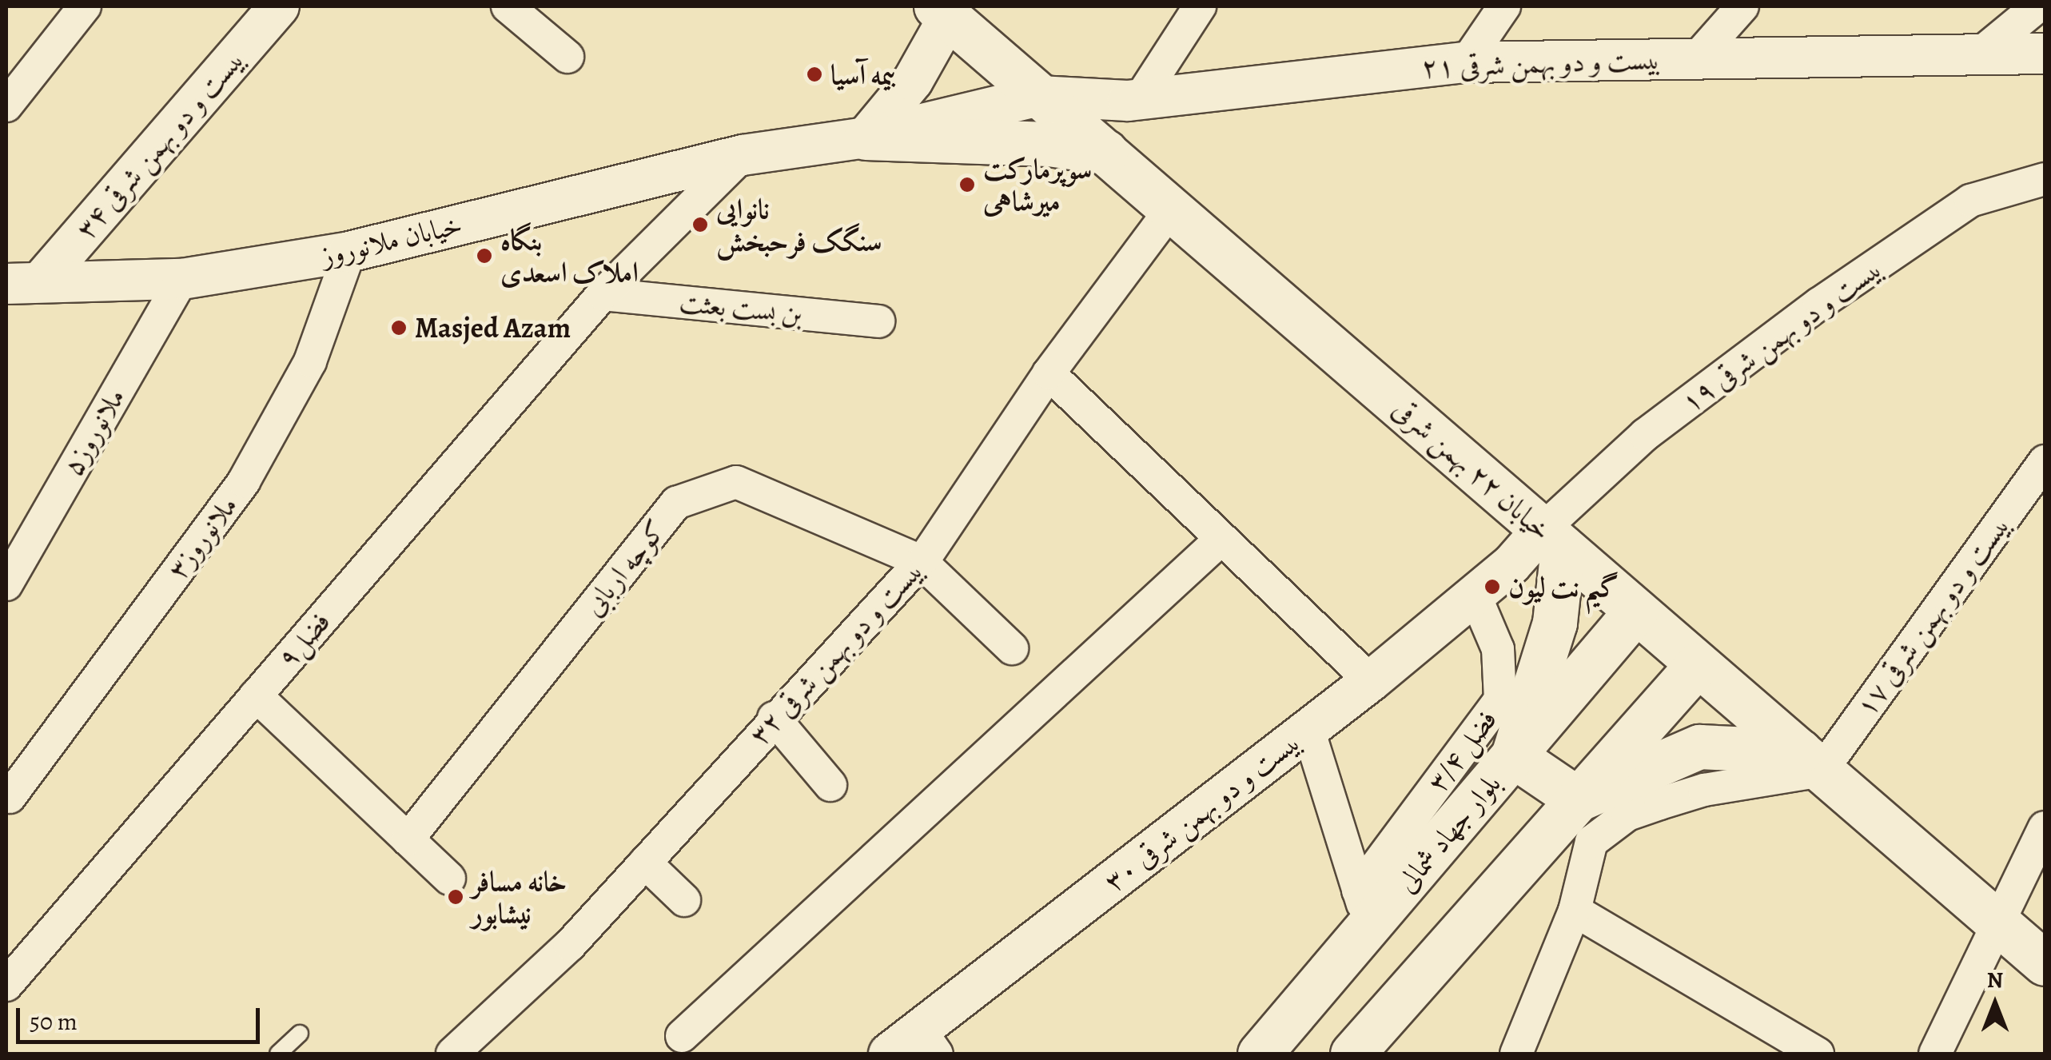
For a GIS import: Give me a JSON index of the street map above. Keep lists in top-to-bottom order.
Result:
{
  "streets": {
    "main road": ["خیابان ۲۲ بهمن شرقی", "بلوار جهاد شمالی"],
    "street": [
      "بیست و دو بهمن شرقی ۲۱",
      "بیست و دو بهمن شرقی ۳۴",
      "خیابان ملانوروز",
      "بن بست بعثت",
      "بیست و دو بهمن شرقی ۱۹",
      "ملانوروز۵",
      "ملانوروز۳",
      "کوچه اربابی",
      "بیست و دو بهمن شرقی ۱۷",
      "فضل۹",
      "بیست و دو بهمن شرقی ۳۲",
      "فضل ۳/۴",
      "بیست و دو بهمن شرقی ۳۰"
    ]
  },
  "crossings": [
    ["بیست و دو بهمن شرقی ۲۱", "خیابان ملانوروز"],
    ["بیست و دو بهمن شرقی ۲۱", "خیابان ۲۲ بهمن شرقی"],
    ["بیست و دو بهمن شرقی ۳۴", "خیابان ملانوروز"],
    ["خیابان ملانوروز", "ملانوروز۵"],
    ["خیابان ملانوروز", "خیابان ۲۲ بهمن شرقی"],
    ["خیابان ملانوروز", "ملانوروز۳"],
    ["خیابان ملانوروز", "فضل۹"],
    ["بن بست بعثت", "فضل۹"],
    ["بیست و دو بهمن شرقی ۱۹", "خیابان ۲۲ بهمن شرقی"],
    ["بیست و دو بهمن شرقی ۱۹", "بیست و دو بهمن شرقی ۳۰"],
    ["خیابان ۲۲ بهمن شرقی", "بیست و دو بهمن شرقی ۱۷"],
    ["خیابان ۲۲ بهمن شرقی", "بیست و دو بهمن شرقی ۳۲"],
    ["خیابان ۲۲ بهمن شرقی", "بیست و دو بهمن شرقی ۳۰"],
    ["خیابان ۲۲ بهمن شرقی", "بلوار جهاد شمالی"],
    ["کوچه اربابی", "بیست و دو بهمن شرقی ۳۲"],
    ["فضل ۳/۴", "بیست و دو بهمن شرقی ۳۰"],
    ["فضل ۳/۴", "بلوار جهاد شمالی"]
  ],
  "places": [
    "بیمه آسیا",
    "سوپرمارکت میرشاهی",
    "نانوایی سنگک فرحبخش",
    "بنگاه املاک اسعدی",
    "Masjed Azam",
    "گیم نت لیون",
    "خانه مسافر نیشابور"
  ],
  "scale_bar": "50 m",
  "north": "top"
}
